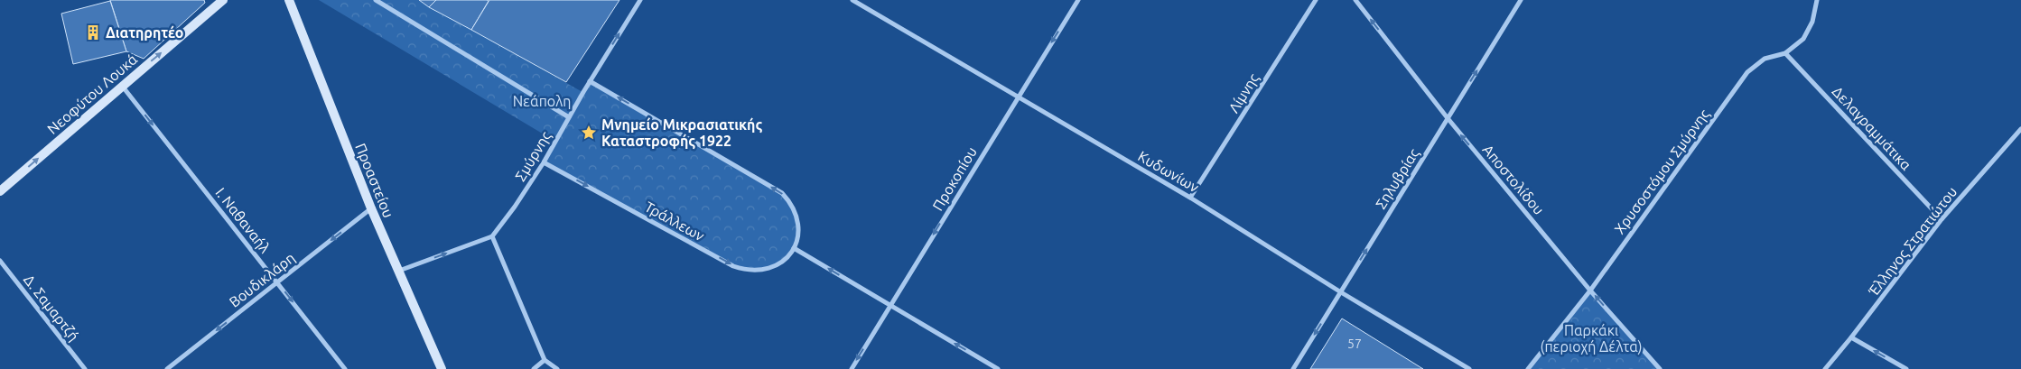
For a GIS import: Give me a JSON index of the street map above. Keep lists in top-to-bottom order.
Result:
{
  "streets": {
    "street": [
      "Λίμνης",
      "Νεοφύτου Λουκά",
      "Δελαγραμμάτικα",
      "Σμύρνης",
      "Κυδωνίων",
      "Χρυσοστόμου Σμύρνης",
      "Προκοπίου",
      "Σηλυβρίας",
      "Αποστολίδου",
      "Προαστείου",
      "Ι. Ναθαναήλ",
      "Τράλλεων",
      "Έλληνος Στρατιώτου",
      "Βουδικλάρη",
      "Δ. Σαμαρτζή"
    ]
  },
  "crossings": [
    ["Λίμνης", "Κυδωνίων"],
    ["Νεοφύτου Λουκά", "Ι. Ναθαναήλ"],
    ["Δελαγραμμάτικα", "Χρυσοστόμου Σμύρνης"],
    ["Δελαγραμμάτικα", "Έλληνος Στρατιώτου"],
    ["Σμύρνης", "Τράλλεων"],
    ["Κυδωνίων", "Προκοπίου"],
    ["Κυδωνίων", "Σηλυβρίας"],
    ["Χρυσοστόμου Σμύρνης", "Αποστολίδου"],
    ["Σηλυβρίας", "Αποστολίδου"],
    ["Προαστείου", "Βουδικλάρη"],
    ["Ι. Ναθαναήλ", "Βουδικλάρη"]
  ],
  "one_way": [
    "Νεοφύτου Λουκά",
    "Προκοπίου",
    "Αποστολίδου",
    "Ι. Ναθαναήλ",
    "Τράλλεων",
    "Βουδικλάρη"
  ],
  "parks": ["Νεάπολη", "Παρκάκι (περιοχή Δέλτα)"],
  "places": {
    "building": ["Διατηρητέο"],
    "place": ["Μνημείο Μικρασιατικής Καταστροφής 1922"]
  },
  "house_numbers": ["57"]
}
